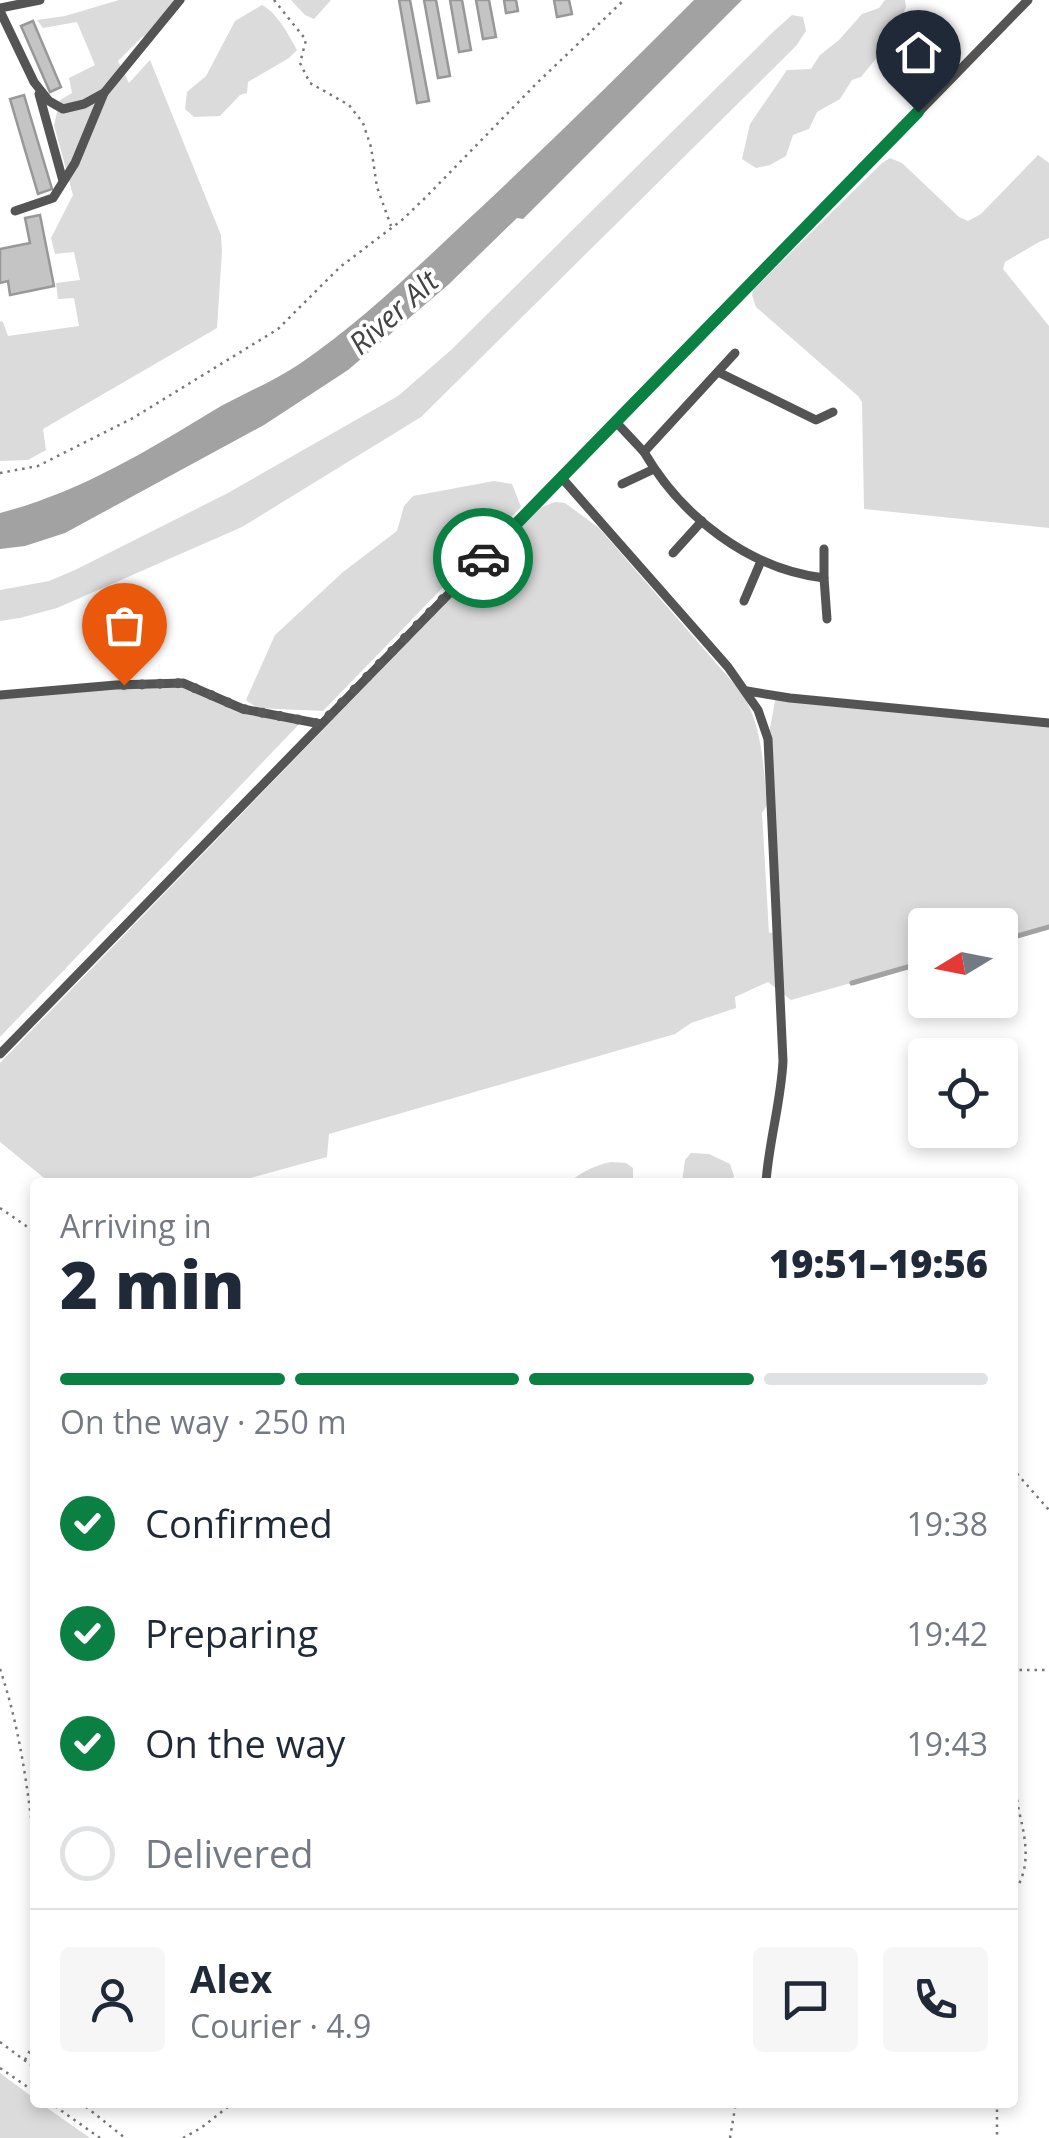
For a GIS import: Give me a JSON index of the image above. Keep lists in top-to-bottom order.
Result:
{
  "water": ["River Alt"],
  "north": "left",
  "page": {
    "heading": ["2 min", "Arriving in", "19:51–19:56"],
    "panel": ["Alex", "Courier · 4.9"],
    "bar": "On the way · 250 m",
    "list": [
      ["Confirmed", "19:38"],
      ["Preparing", "19:42"],
      ["On the way", "19:43"],
      "Delivered"
    ]
  }
}
